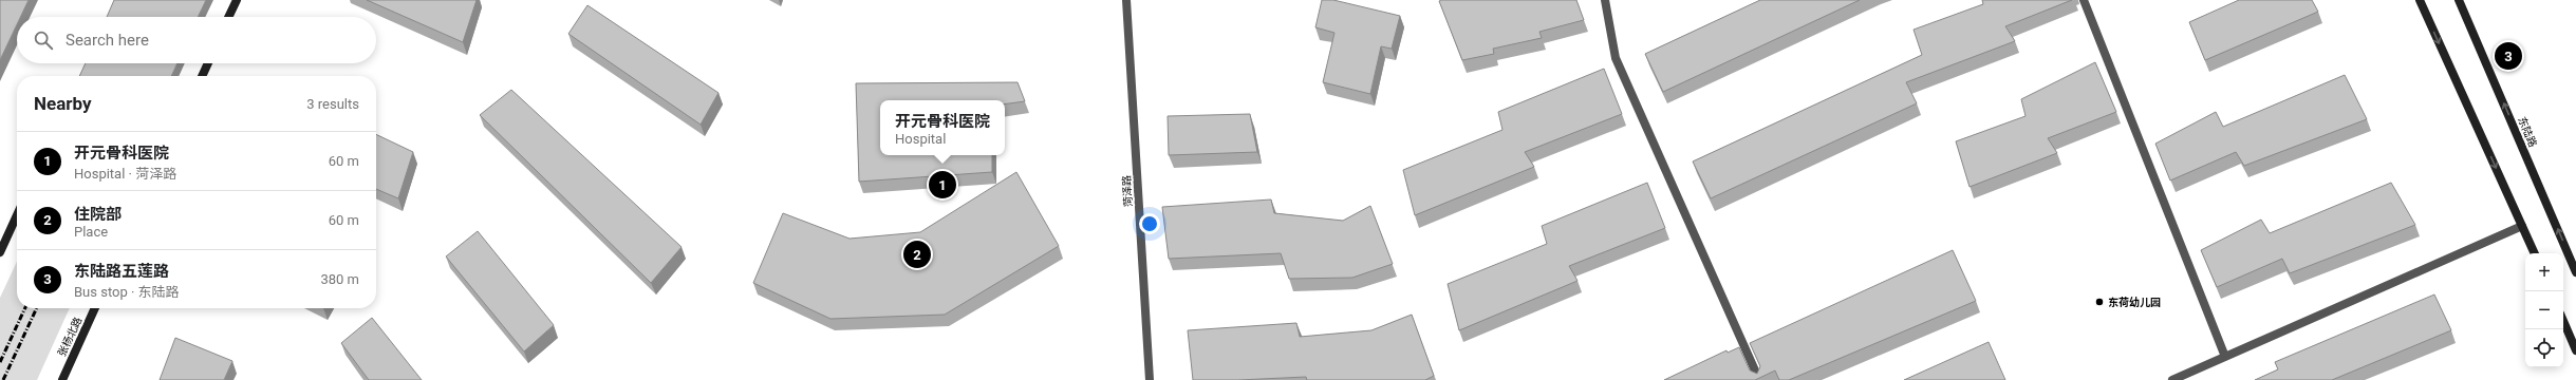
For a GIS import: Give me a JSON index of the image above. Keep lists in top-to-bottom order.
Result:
{
  "streets": {
    "main road": ["东陆路", "张杨北路"],
    "street": ["菏泽路"]
  },
  "places": ["东荷幼儿园"],
  "page": {
    "search": "Search here",
    "pins": ["3", "1", "2"],
    "heading": ["Nearby", "3 results"],
    "popup": ["开元骨科医院", "Hospital"],
    "list": [
      {
        "mark": "1",
        "name": "开元骨科医院",
        "note": "Hospital · 菏泽路",
        "value": "60 m"
      },
      {
        "mark": "2",
        "name": "住院部",
        "note": "Place",
        "value": "60 m"
      },
      {
        "mark": "3",
        "name": "东陆路五莲路",
        "note": "Bus stop · 东陆路",
        "value": "380 m"
      }
    ],
    "map_buttons": ["+", "−"]
  }
}
